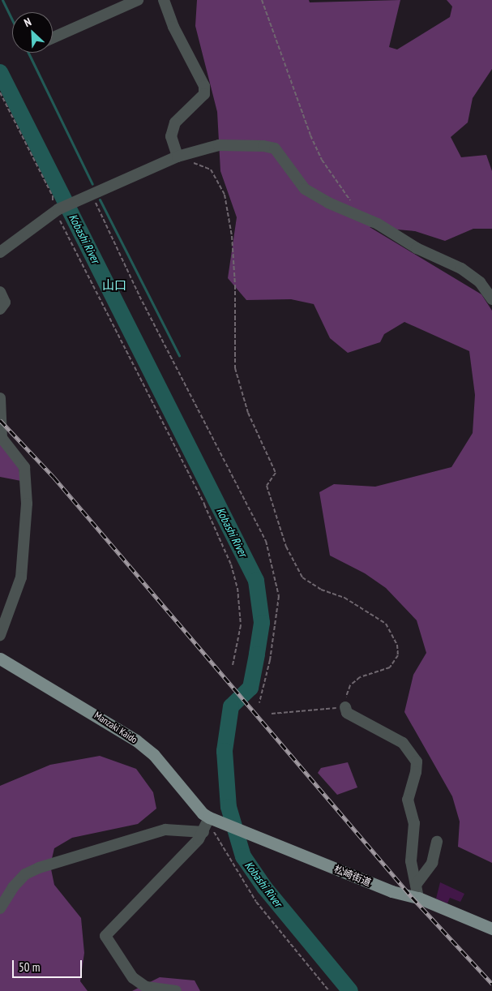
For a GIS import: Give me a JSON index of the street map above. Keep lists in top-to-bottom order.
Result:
{
  "streets": {
    "main road": ["Manzaki Kaido", "松崎街道"]
  },
  "crossings": [
    ["Manzaki Kaido", "松崎街道"]
  ],
  "districts": ["山口"],
  "water": ["Kobashi River"],
  "scale_bar": "50 m",
  "north": "top left"
}
